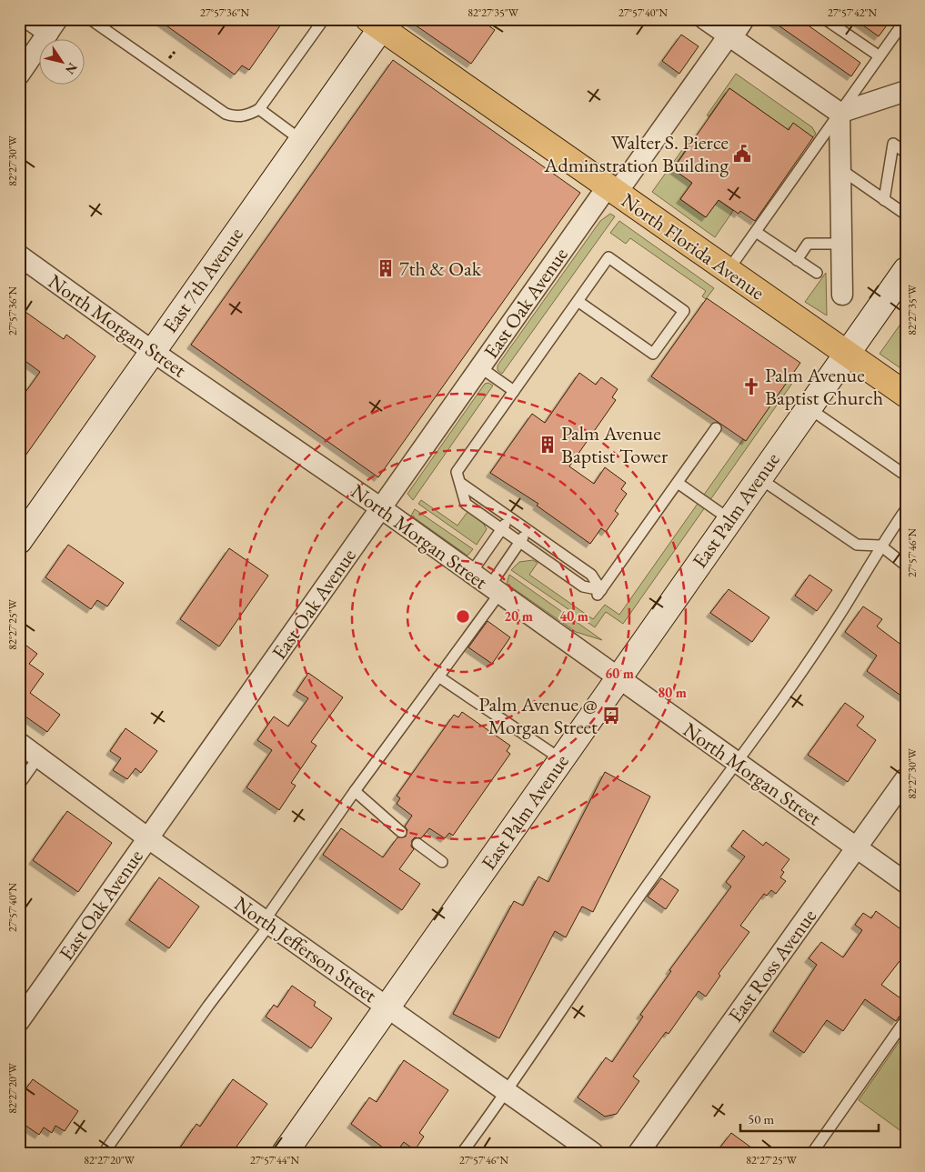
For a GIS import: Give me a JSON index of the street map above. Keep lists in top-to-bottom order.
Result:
{
  "streets": {
    "main road": ["North Florida Avenue"],
    "street": [
      "East 7th Avenue",
      "East Oak Avenue",
      "North Morgan Street",
      "East Palm Avenue",
      "North Jefferson Street",
      "East Ross Avenue"
    ]
  },
  "crossings": [
    ["North Florida Avenue", "East 7th Avenue"],
    ["North Florida Avenue", "East Oak Avenue"],
    ["North Florida Avenue", "East Palm Avenue"],
    ["East 7th Avenue", "North Morgan Street"],
    ["East Oak Avenue", "North Morgan Street"],
    ["East Oak Avenue", "North Jefferson Street"],
    ["North Morgan Street", "East Palm Avenue"],
    ["North Morgan Street", "East Ross Avenue"],
    ["East Palm Avenue", "North Jefferson Street"]
  ],
  "places": {
    "public building": ["Walter S. Pierce Adminstration Building"],
    "building": ["7th & Oak", "Palm Avenue Baptist Tower"],
    "church": ["Palm Avenue Baptist Church"],
    "bus stop": ["Palm Avenue @ Morgan Street"]
  },
  "scale_bar": "50 m",
  "north": "bottom right",
  "coordinates": [
    "27°57'36\"N",
    "82°27'35\"W",
    "27°57'40\"N",
    "27°57'42\"N",
    "82°27'30\"W",
    "27°57'46\"N",
    "82°27'25\"W",
    "82°27'20\"W",
    "27°57'44\"N"
  ],
  "rings": [
    "20 m",
    "40 m",
    "60 m",
    "80 m"
  ]
}
